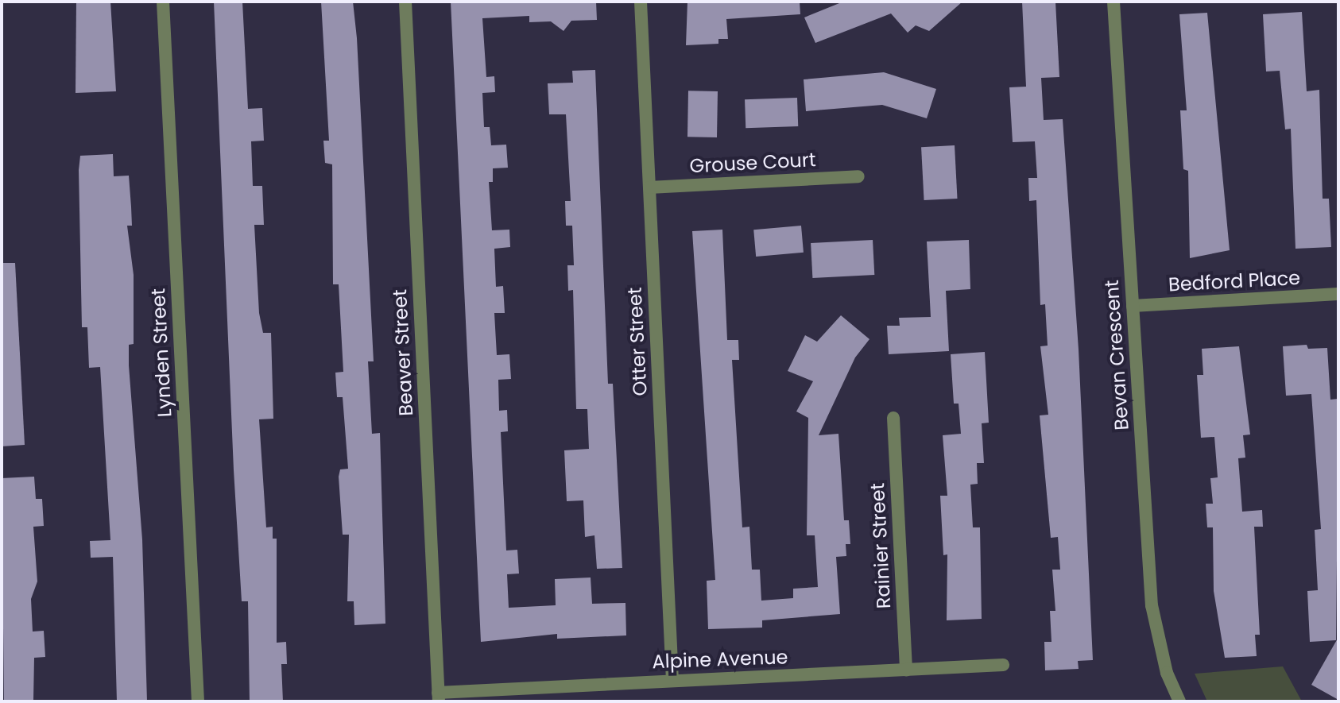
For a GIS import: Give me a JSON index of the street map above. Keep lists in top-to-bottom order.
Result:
{
  "streets": {
    "street": [
      "Grouse Court",
      "Bedford Place",
      "Otter Street",
      "Lynden Street",
      "Beaver Street",
      "Bevan Crescent",
      "Rainier Street",
      "Alpine Avenue"
    ]
  },
  "crossings": [
    ["Grouse Court", "Otter Street"],
    ["Bedford Place", "Bevan Crescent"],
    ["Otter Street", "Alpine Avenue"],
    ["Beaver Street", "Alpine Avenue"],
    ["Rainier Street", "Alpine Avenue"]
  ]
}
